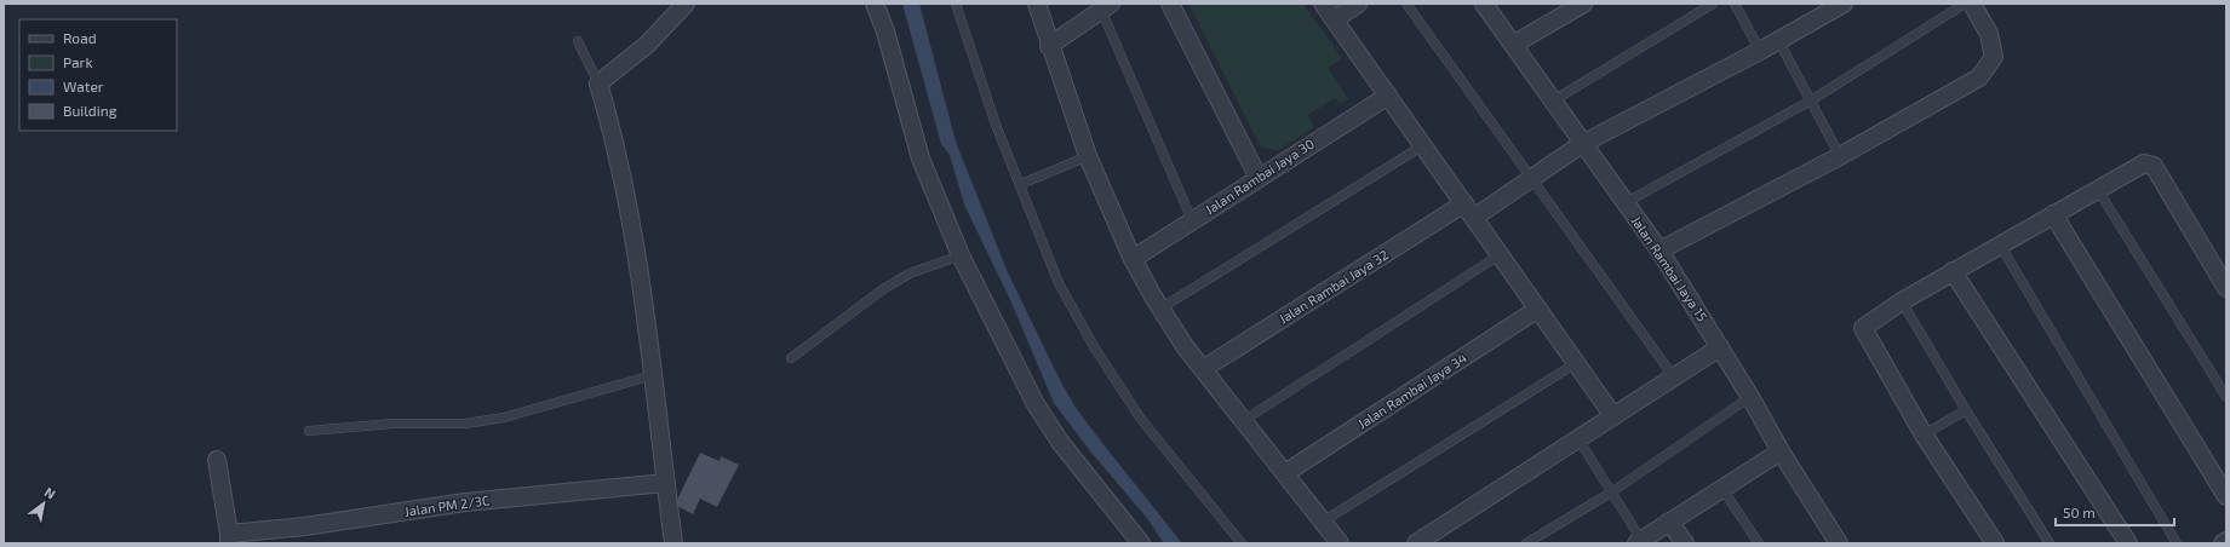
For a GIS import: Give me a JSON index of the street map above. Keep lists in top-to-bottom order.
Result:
{
  "streets": {
    "street": [
      "Jalan Rambai Jaya 30",
      "Jalan Rambai Jaya 15",
      "Jalan Rambai Jaya 32",
      "Jalan Rambai Jaya 34",
      "Jalan PM 2/3C"
    ]
  },
  "legend": [
    "Road",
    "Park",
    "Water",
    "Building"
  ],
  "scale_bar": "50 m",
  "north": "top right"
}
